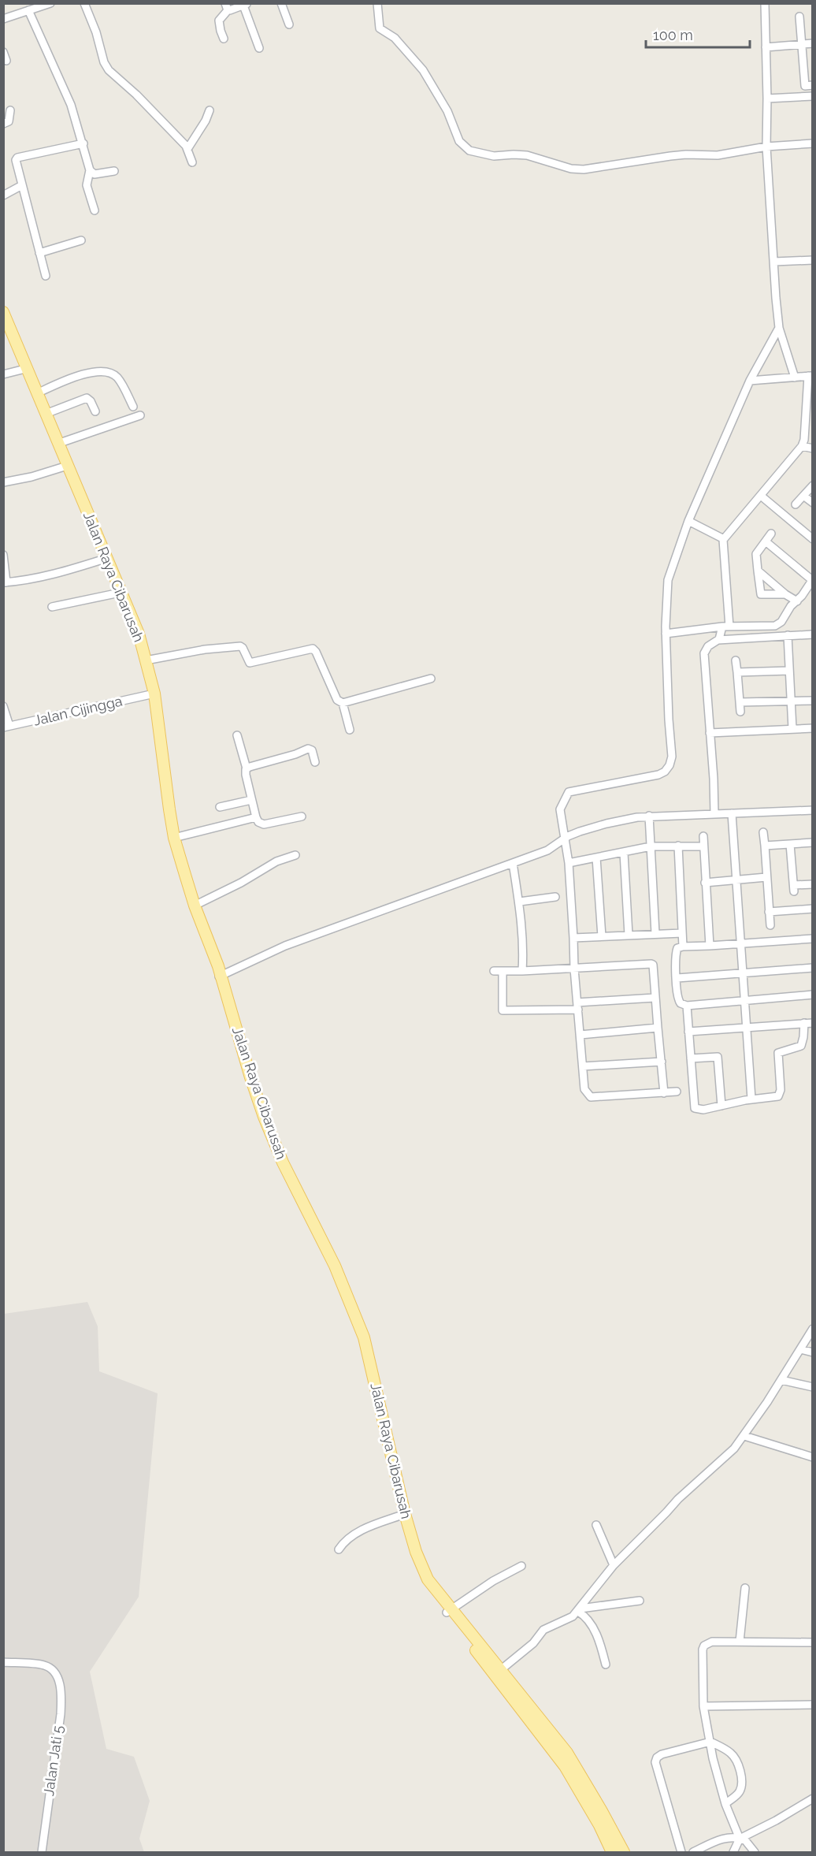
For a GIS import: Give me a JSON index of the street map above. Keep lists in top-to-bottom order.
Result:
{
  "streets": {
    "main road": ["Jalan Raya Cibarusah"],
    "street": ["Jalan Cijingga", "Jalan Jati 5"]
  },
  "crossings": [
    ["Jalan Raya Cibarusah", "Jalan Cijingga"]
  ],
  "scale_bar": "100 m"
}
